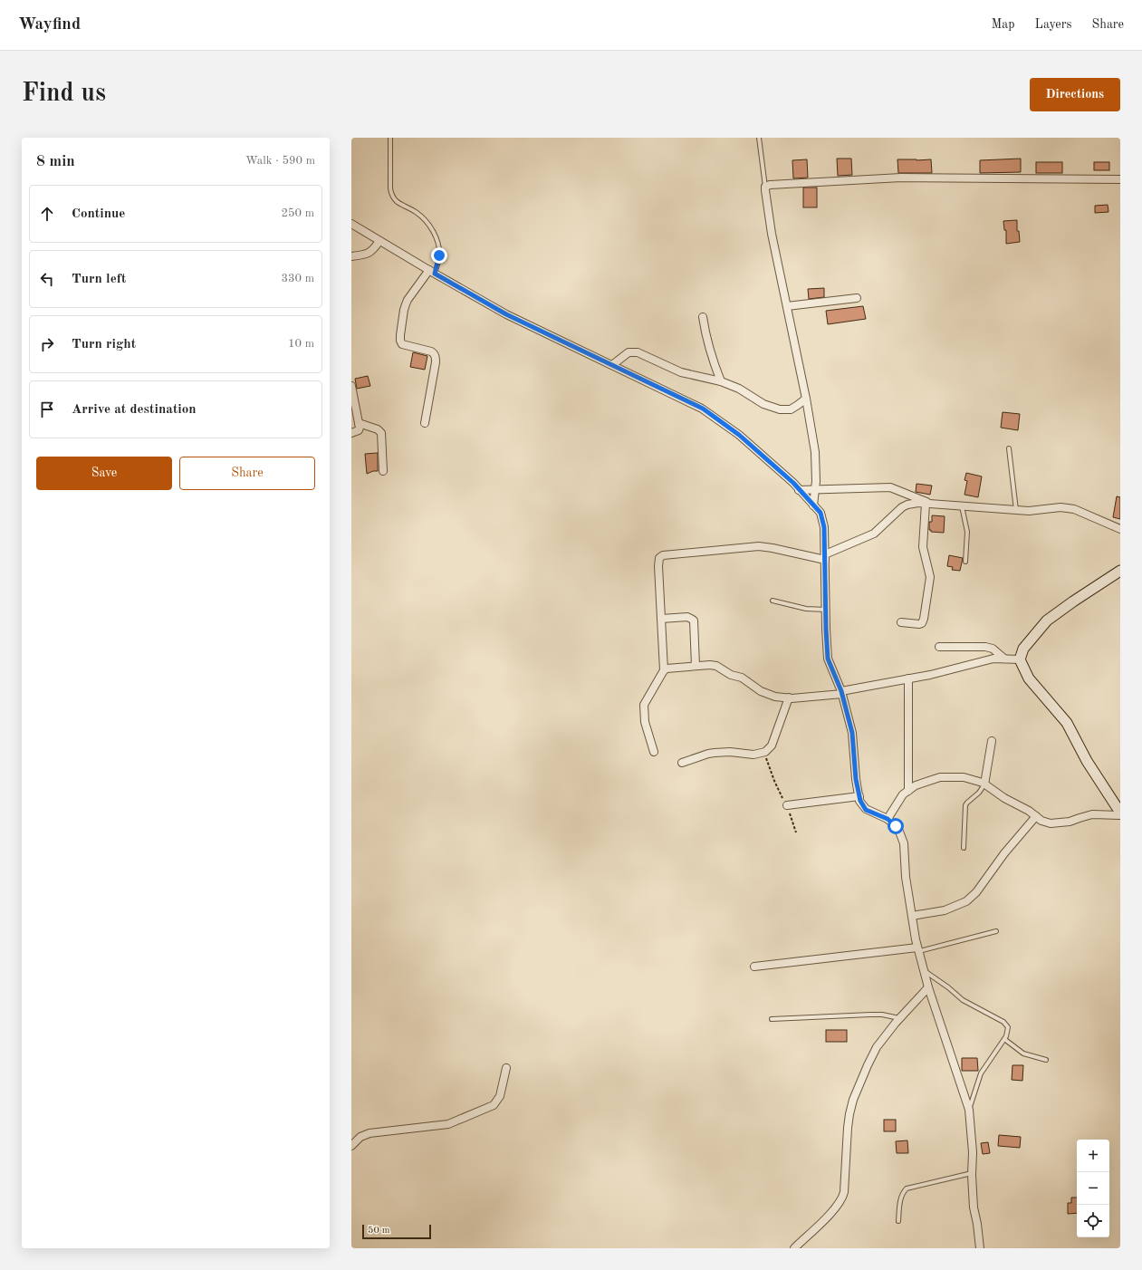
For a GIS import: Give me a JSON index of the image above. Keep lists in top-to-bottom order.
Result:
{
  "scale_bar": "50 m",
  "page": {
    "header": "Wayfind",
    "nav": ["Map", "Layers", "Share"],
    "buttons": [
      "Directions",
      ["Save", "Share"]
    ],
    "title": "Find us",
    "heading": ["8 min", "Walk · 590 m"],
    "list": [
      ["Continue", "250 m"],
      ["Turn left", "330 m"],
      ["Turn right", "10 m"],
      "Arrive at destination"
    ],
    "map_buttons": ["+", "−"],
    "scale": "50 m"
  }
}
